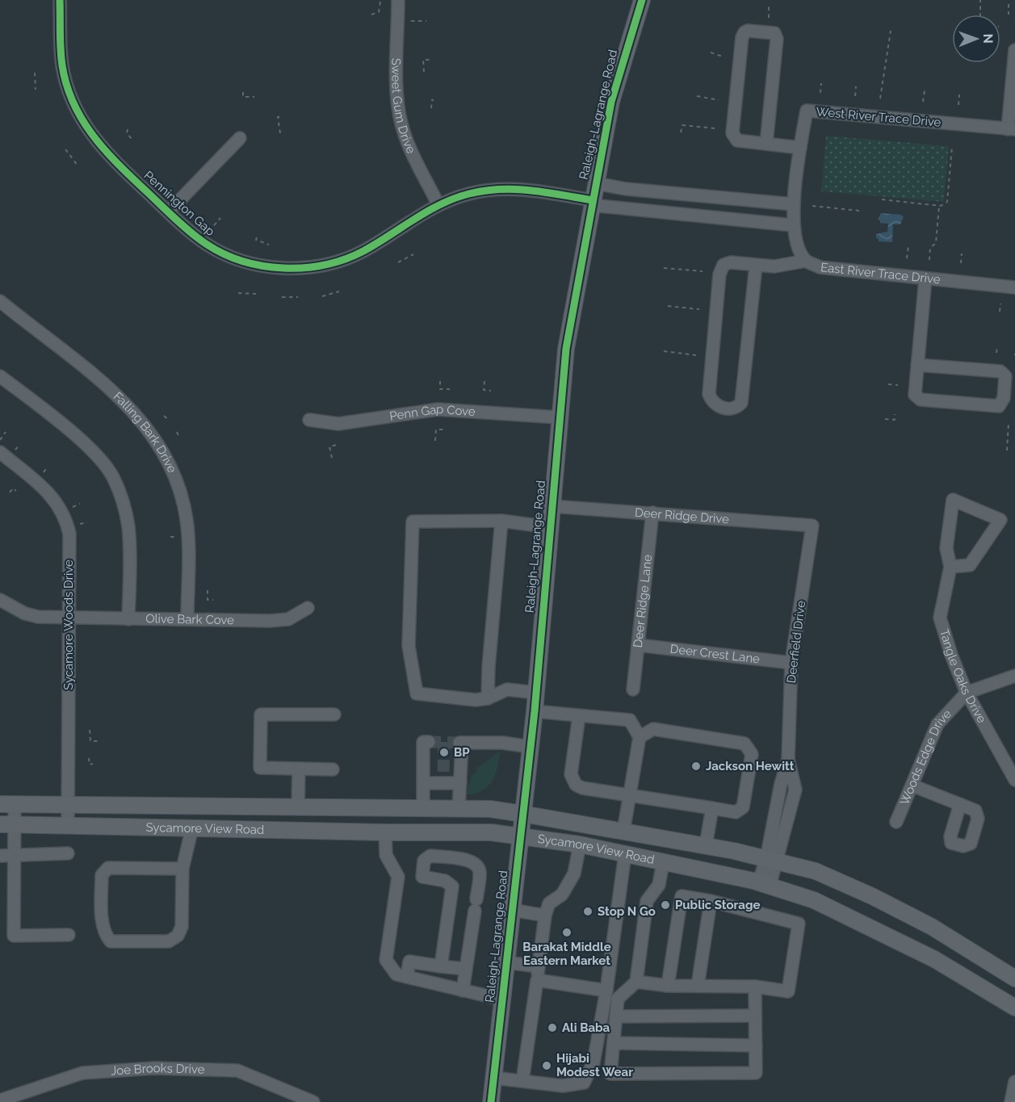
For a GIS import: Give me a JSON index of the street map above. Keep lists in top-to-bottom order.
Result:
{
  "streets": {
    "main road": ["Raleigh-Lagrange Road", "Sycamore View Road"],
    "street": [
      "Sweet Gum Drive",
      "West River Trace Drive",
      "Pennington Gap",
      "East River Trace Drive",
      "Penn Gap Cove",
      "Falling Bark Drive",
      "Deer Ridge Drive",
      "Deer Ridge Lane",
      "Olive Bark Cove",
      "Sycamore Woods Drive",
      "Deerfield Drive",
      "Deer Crest Lane",
      "Tangle Oaks Drive",
      "Woods Edge Drive",
      "Joe Brooks Drive"
    ]
  },
  "crossings": [
    ["Sweet Gum Drive", "Pennington Gap"],
    ["Raleigh-Lagrange Road", "Pennington Gap"],
    ["Raleigh-Lagrange Road", "Penn Gap Cove"],
    ["Raleigh-Lagrange Road", "Deer Ridge Drive"],
    ["Raleigh-Lagrange Road", "Sycamore View Road"],
    ["West River Trace Drive", "East River Trace Drive"],
    ["Pennington Gap", "East River Trace Drive"],
    ["Falling Bark Drive", "Olive Bark Cove"],
    ["Deer Ridge Drive", "Deer Ridge Lane"],
    ["Deer Ridge Drive", "Deerfield Drive"],
    ["Deer Ridge Lane", "Deer Crest Lane"],
    ["Olive Bark Cove", "Sycamore Woods Drive"],
    ["Sycamore Woods Drive", "Sycamore View Road"],
    ["Deerfield Drive", "Deer Crest Lane"],
    ["Deerfield Drive", "Sycamore View Road"],
    ["Tangle Oaks Drive", "Woods Edge Drive"]
  ],
  "places": [
    "BP",
    "Jackson Hewitt",
    "Public Storage",
    "Stop N Go",
    "Barakat Middle Eastern Market",
    "Ali Baba",
    "Hijabi Modest Wear"
  ],
  "north": "right"
}
